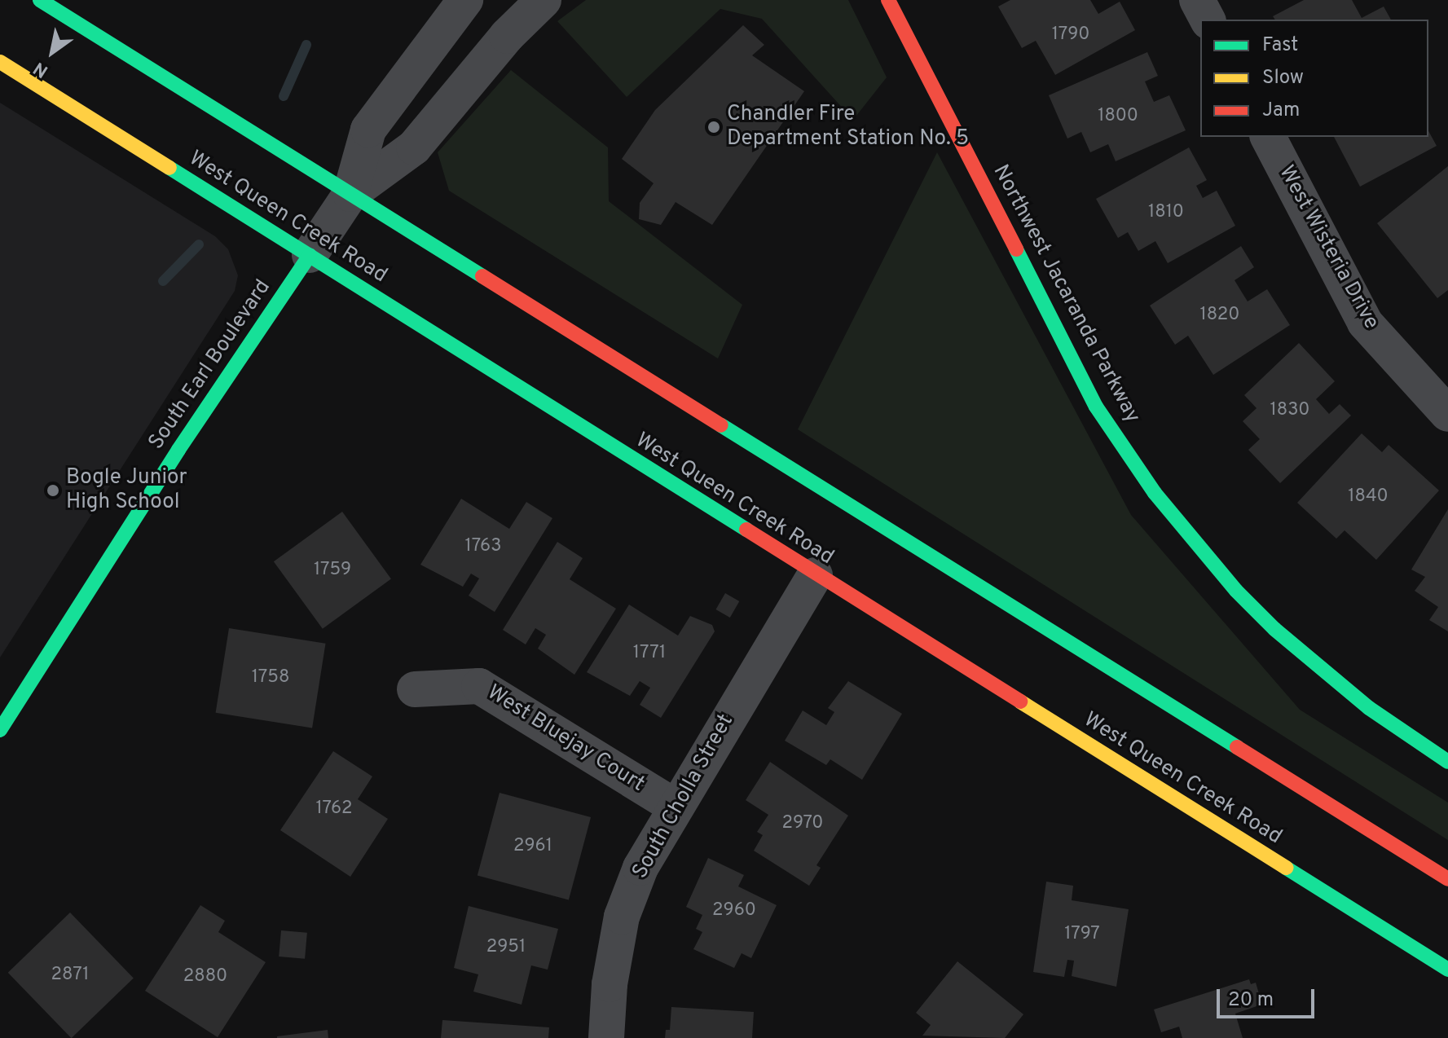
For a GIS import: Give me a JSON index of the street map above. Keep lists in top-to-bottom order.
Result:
{
  "streets": {
    "main road": ["West Queen Creek Road", "Northwest Jacaranda Parkway", "South Earl Boulevard"],
    "street": ["West Wisteria Drive", "West Bluejay Court", "South Cholla Street"]
  },
  "crossings": [
    ["West Queen Creek Road", "South Earl Boulevard"],
    ["West Queen Creek Road", "South Cholla Street"],
    ["West Bluejay Court", "South Cholla Street"]
  ],
  "places": ["Chandler Fire Department Station No. 5", "Bogle Junior High School"],
  "house_numbers": [
    "1790",
    "1800",
    "1810",
    "1820",
    "1830",
    "1840",
    "1763",
    "1759",
    "1771",
    "1758",
    "1762",
    "2970",
    "2961",
    "2960",
    "1797",
    "2951",
    "2871",
    "2880"
  ],
  "legend": ["Fast", "Slow", "Jam"],
  "scale_bar": "20 m",
  "north": "bottom left"
}
